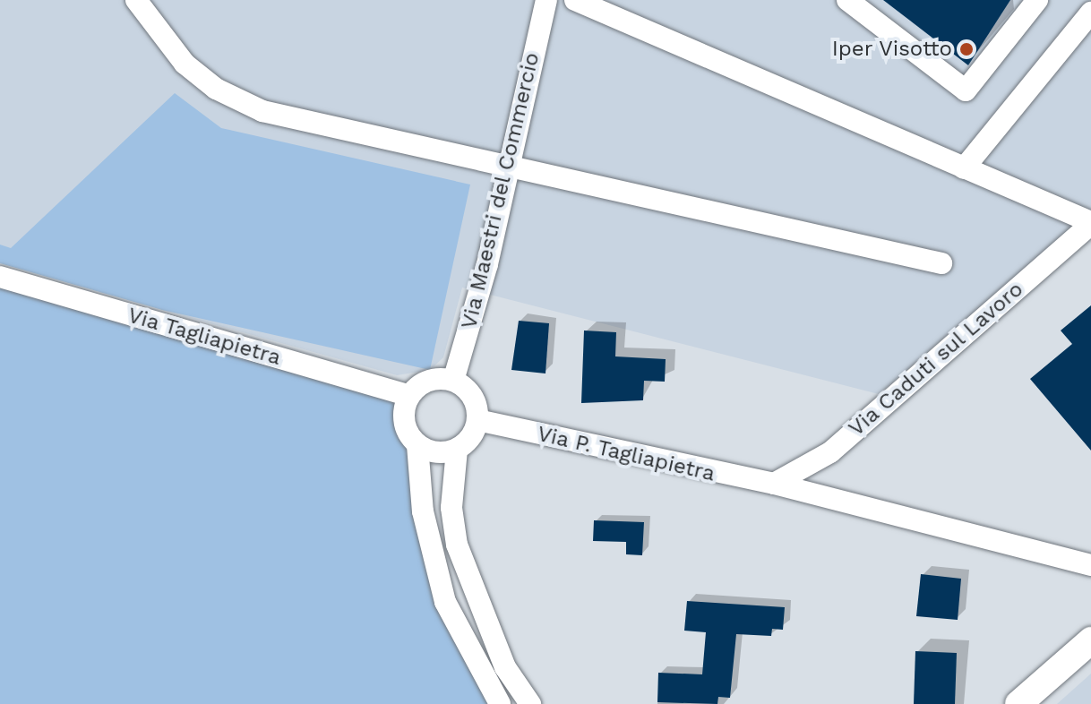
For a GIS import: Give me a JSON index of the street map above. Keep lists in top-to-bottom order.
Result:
{
  "streets": {
    "street": [
      "Via Maestri del Commercio",
      "Via Tagliapietra",
      "Via Caduti sul Lavoro",
      "Via P. Tagliapietra"
    ]
  },
  "crossings": [
    ["Via Maestri del Commercio", "Via Tagliapietra"],
    ["Via Maestri del Commercio", "Via P. Tagliapietra"],
    ["Via Tagliapietra", "Via P. Tagliapietra"],
    ["Via Caduti sul Lavoro", "Via P. Tagliapietra"]
  ],
  "places": ["Iper Visotto"]
}
